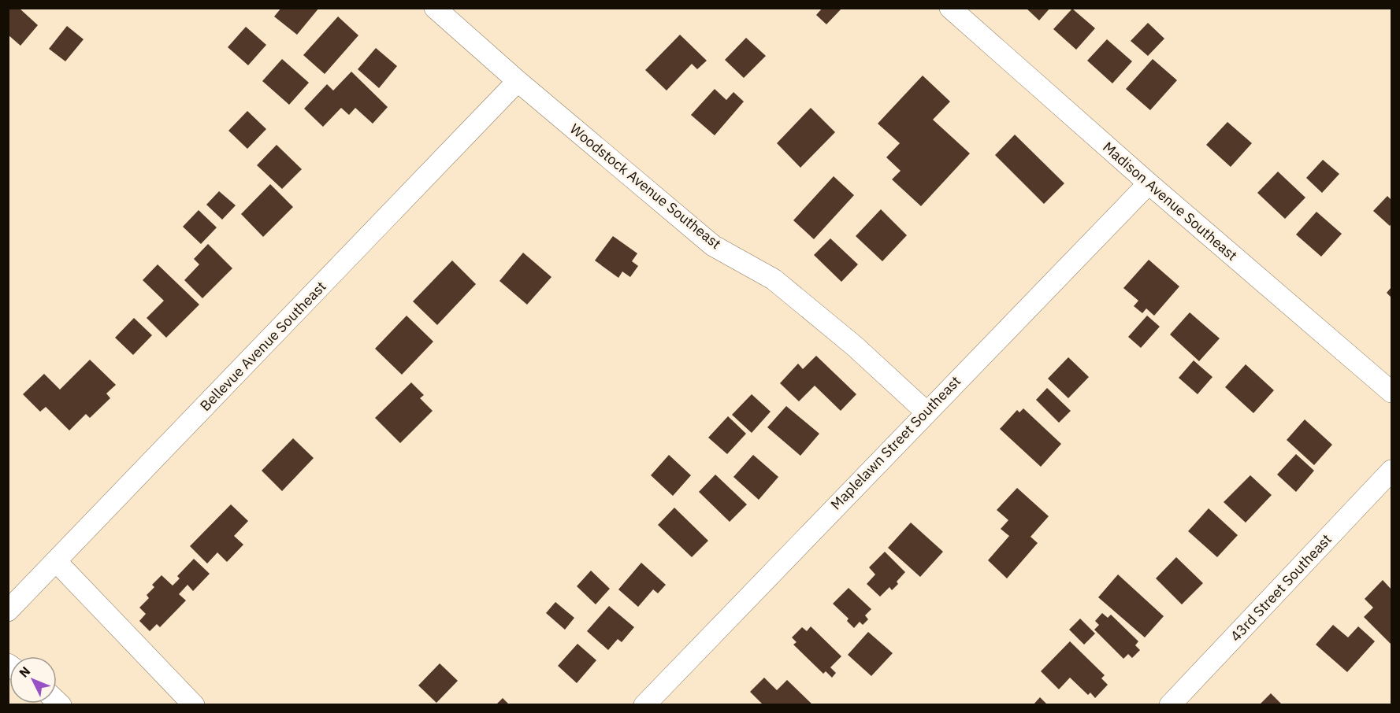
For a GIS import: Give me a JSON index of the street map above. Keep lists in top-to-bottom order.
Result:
{
  "streets": {
    "street": [
      "Woodstock Avenue Southeast",
      "Madison Avenue Southeast",
      "Bellevue Avenue Southeast",
      "Maplelawn Street Southeast",
      "43rd Street Southeast"
    ]
  },
  "crossings": [
    ["Woodstock Avenue Southeast", "Bellevue Avenue Southeast"],
    ["Woodstock Avenue Southeast", "Maplelawn Street Southeast"],
    ["Madison Avenue Southeast", "Maplelawn Street Southeast"]
  ],
  "north": "top left"
}
